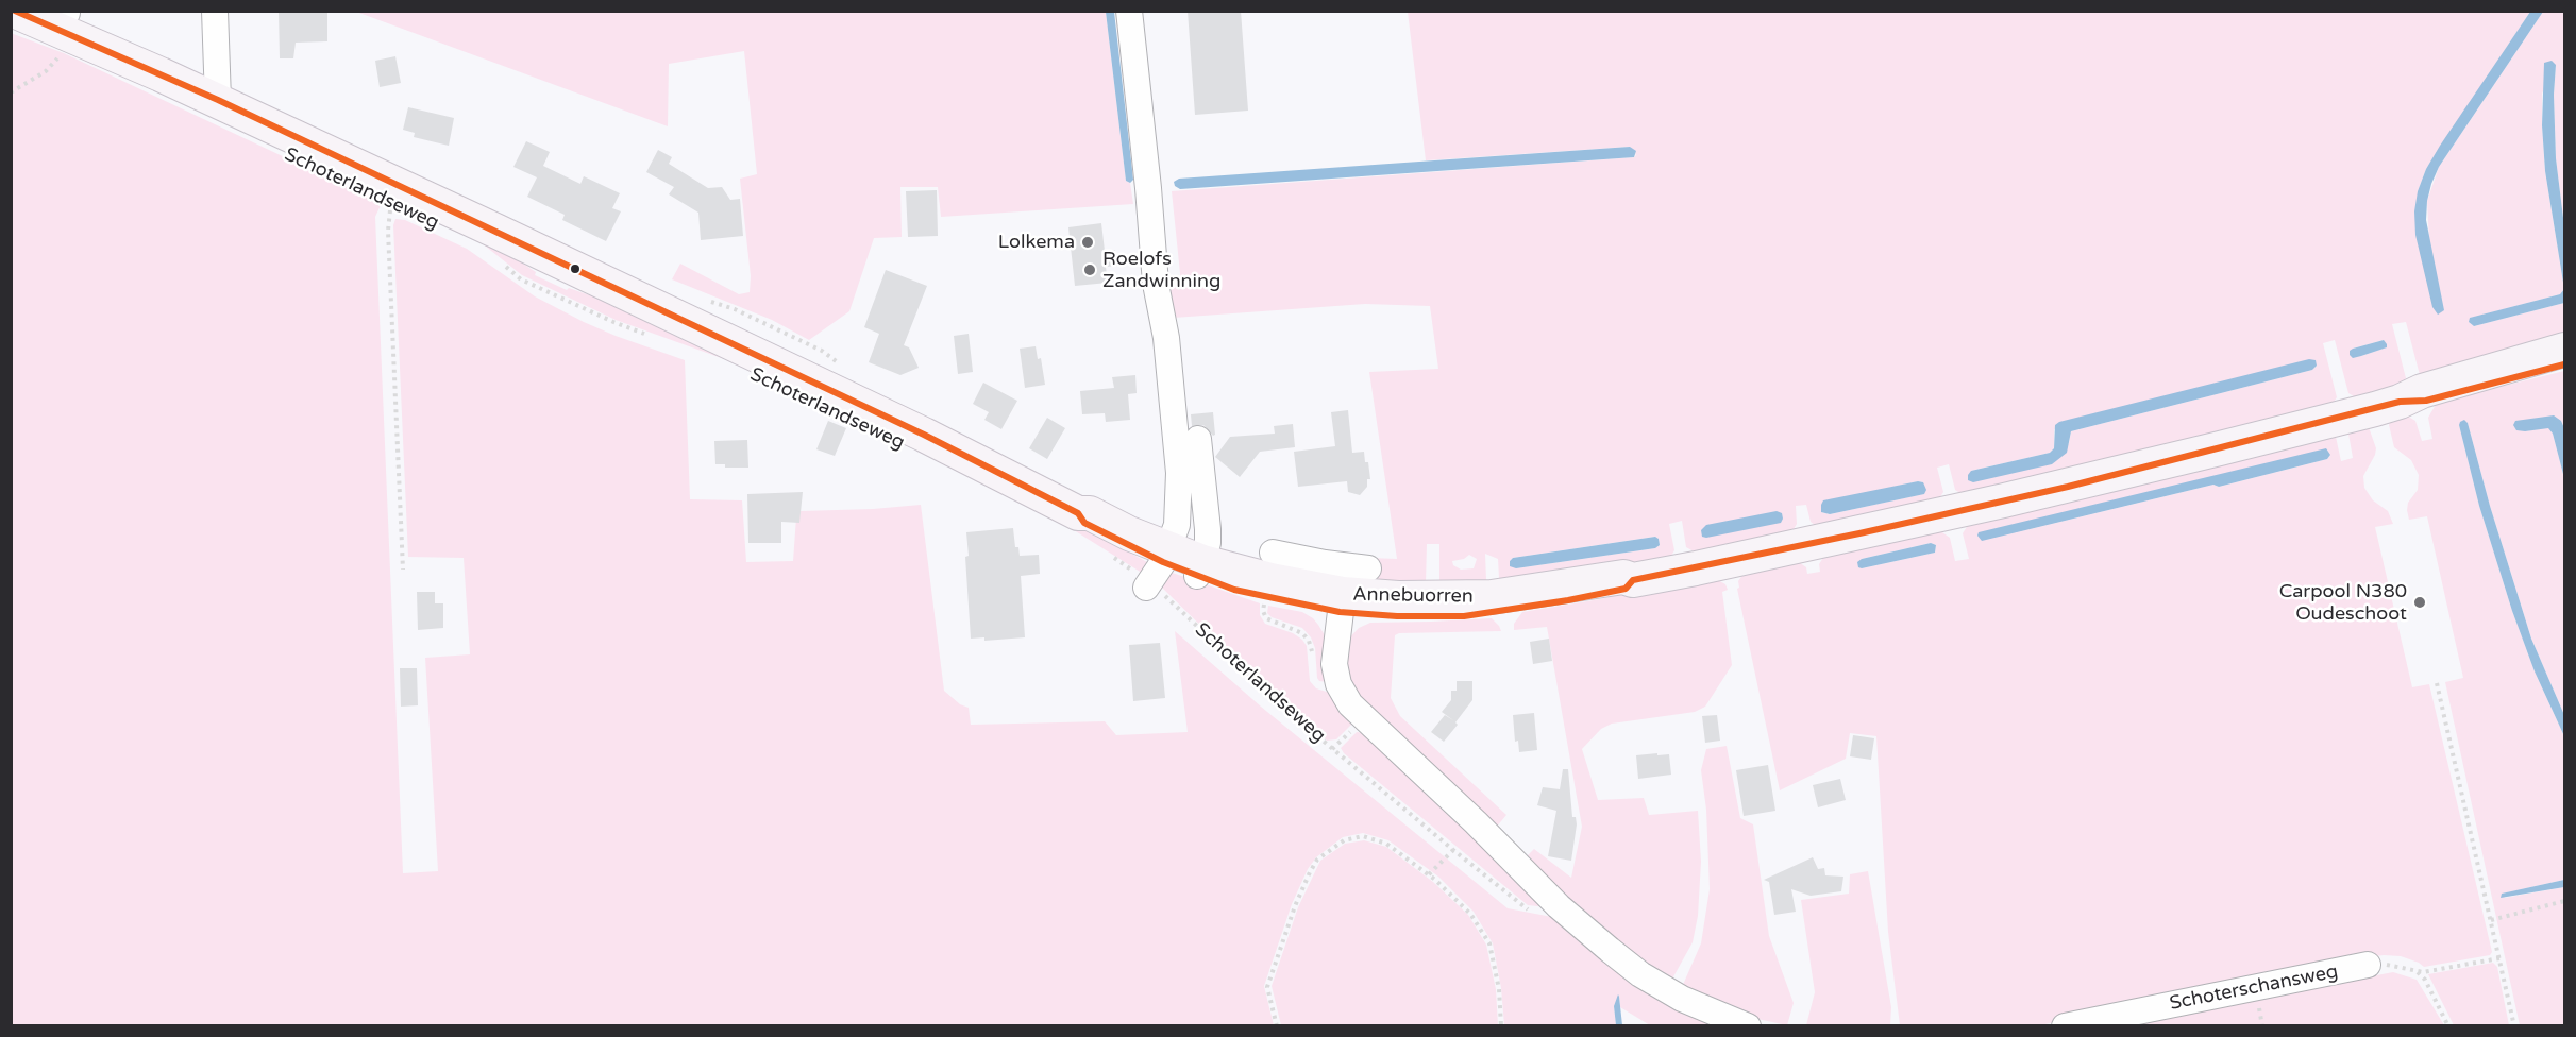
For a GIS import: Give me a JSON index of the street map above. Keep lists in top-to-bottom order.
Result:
{
  "streets": {
    "main road": ["Schoterlandseweg", "Annebuorren"],
    "street": ["Schoterschansweg"]
  },
  "crossings": [
    ["Schoterlandseweg", "Annebuorren"]
  ],
  "places": ["Lolkema", "Roelofs Zandwinning", "Carpool N380 Oudeschoot"]
}
